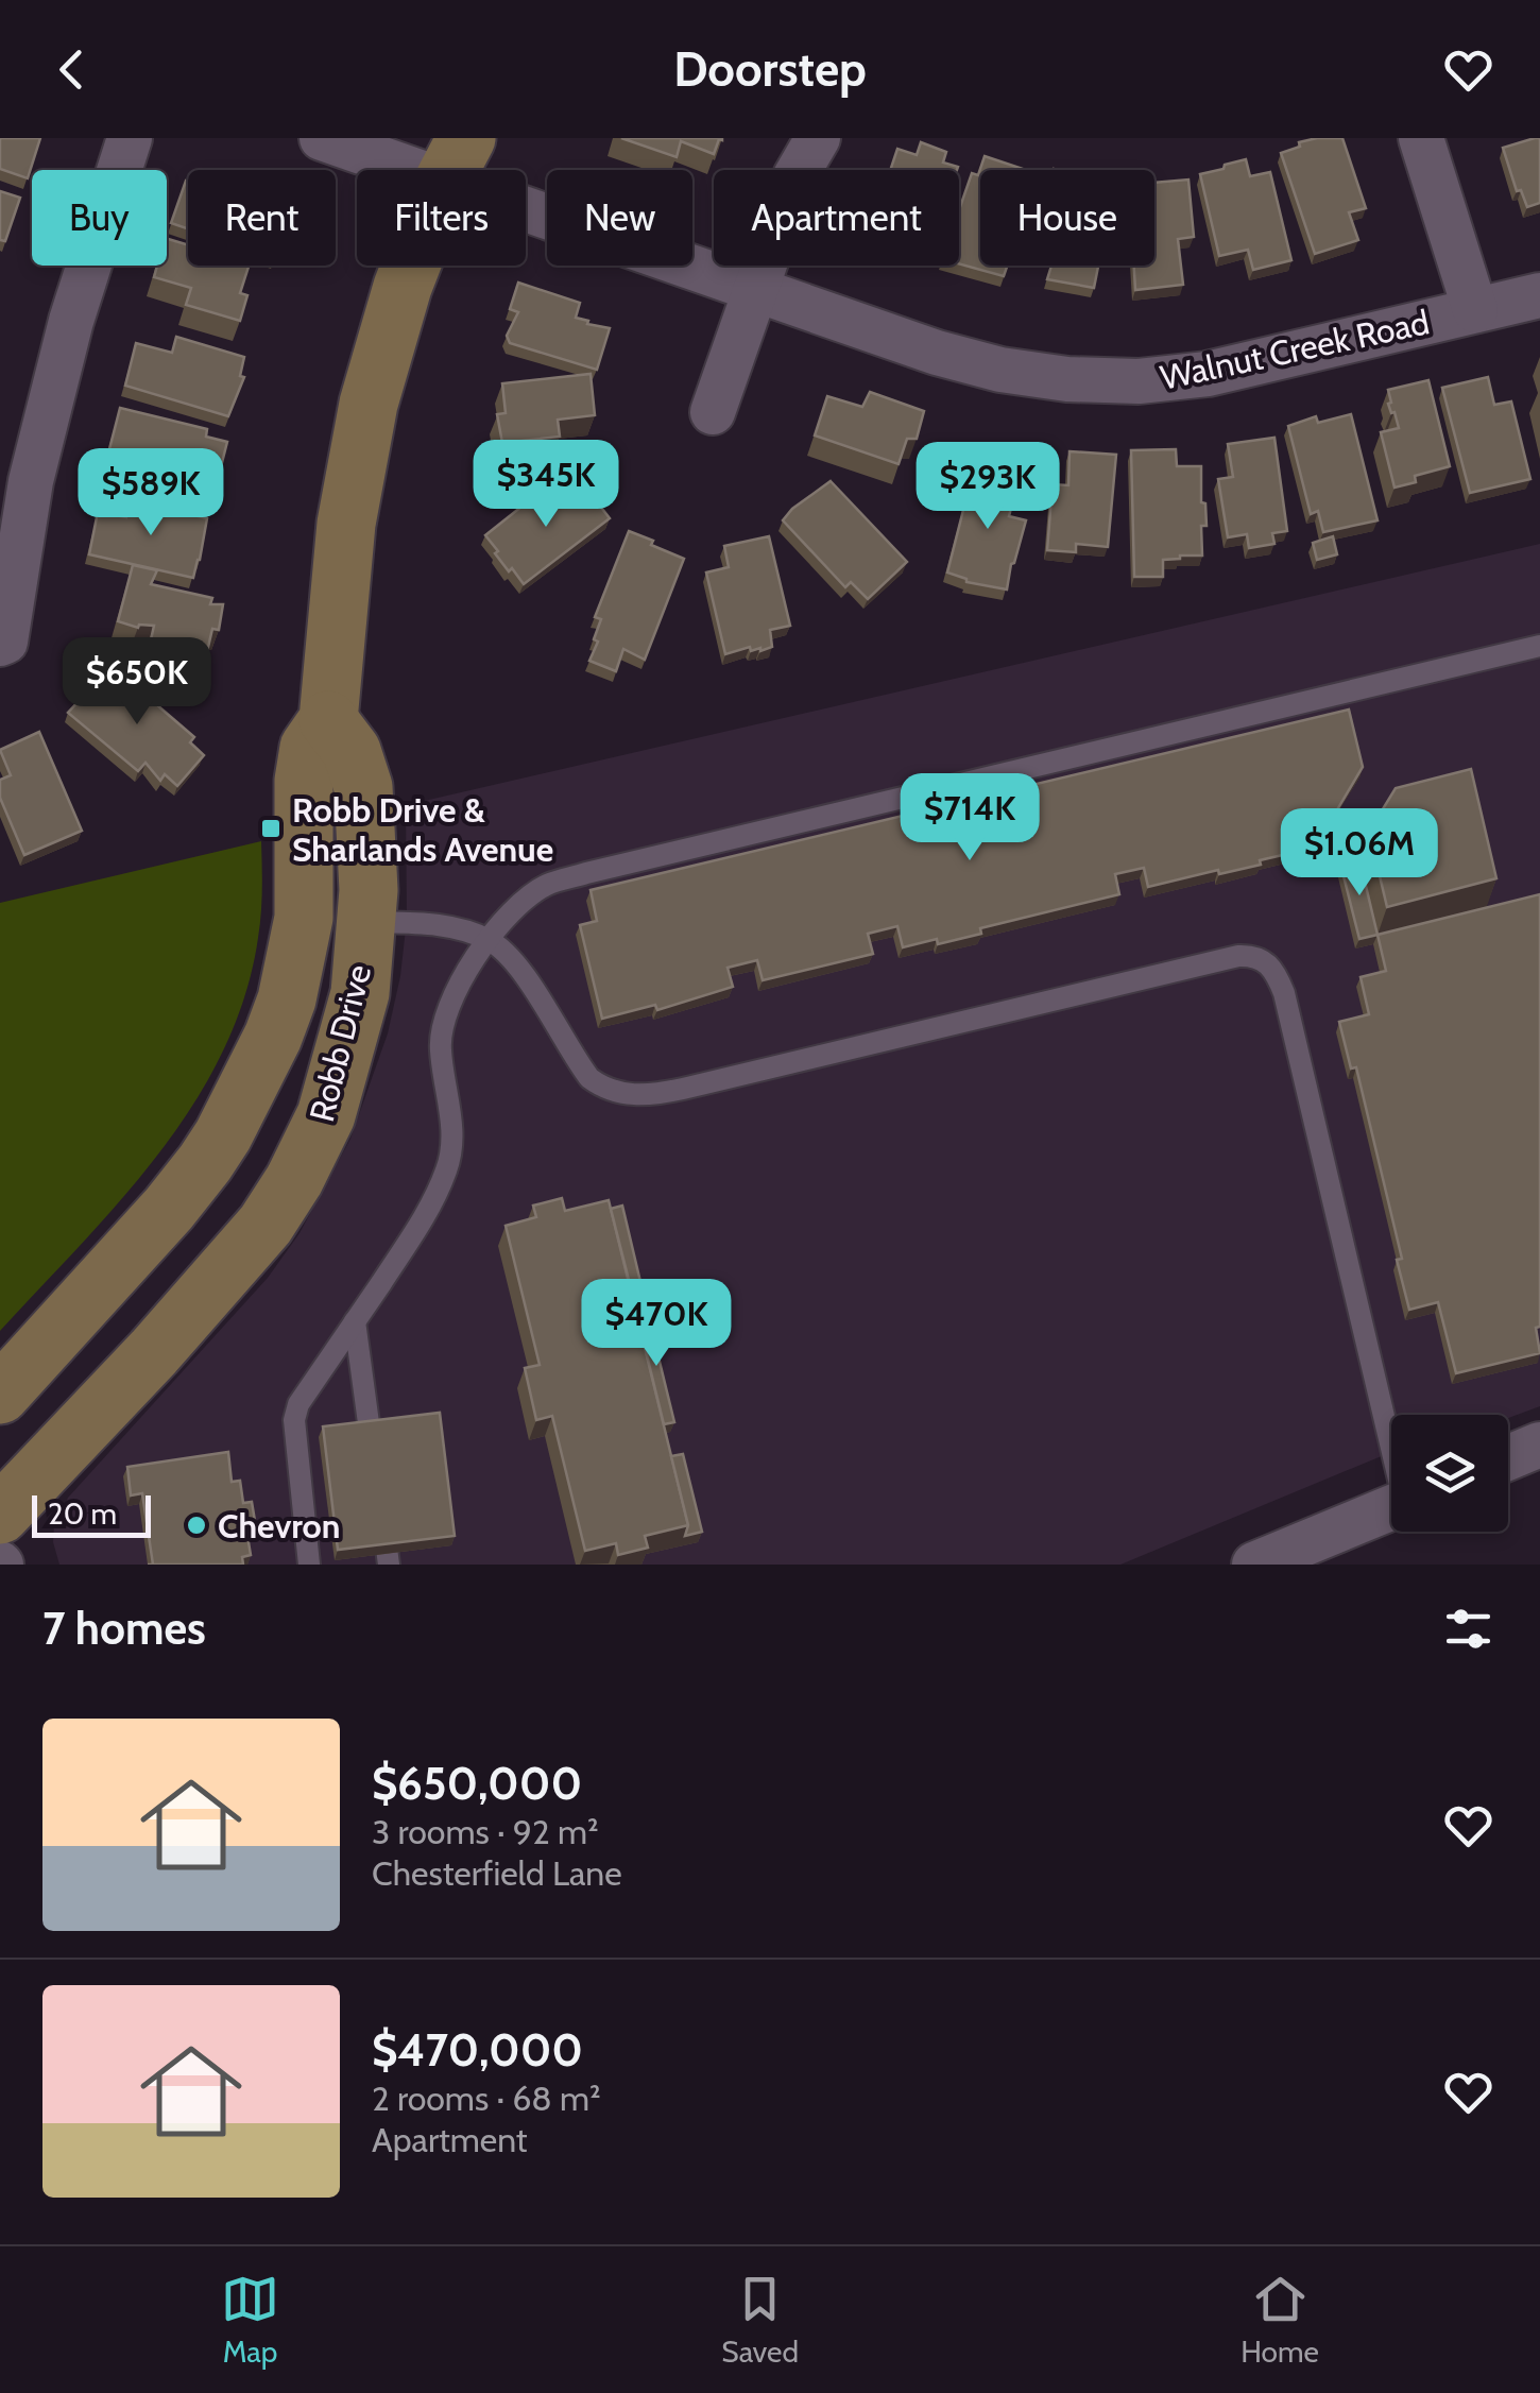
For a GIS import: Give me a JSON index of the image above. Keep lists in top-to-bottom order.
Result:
{
  "streets": {
    "main road": ["Robb Drive"],
    "street": ["Walnut Creek Road"]
  },
  "crossings": [
    ["Walnut Creek Road", "Robb Drive"]
  ],
  "places": {
    "transit": ["Robb Drive & Sharlands Avenue"],
    "other": ["Chevron"]
  },
  "scale_bar": "20 m",
  "page": {
    "header": "Doorstep",
    "chip": [
      "Buy",
      "Rent",
      "Filters",
      "New",
      "Apartment",
      "House"
    ],
    "price": [
      "$345K",
      "$293K",
      "$589K",
      "$650K",
      "$714K",
      "$1.06M",
      "$470K"
    ],
    "scale": "20 m",
    "heading": "7 homes",
    "list": [
      {
        "name": "$650,000",
        "note": "3 rooms · 92 m² · Chesterfield Lane"
      },
      {
        "name": "$470,000",
        "note": "2 rooms · 68 m² · Apartment"
      }
    ],
    "tabs": ["Map", "Saved", "Home"]
  }
}
